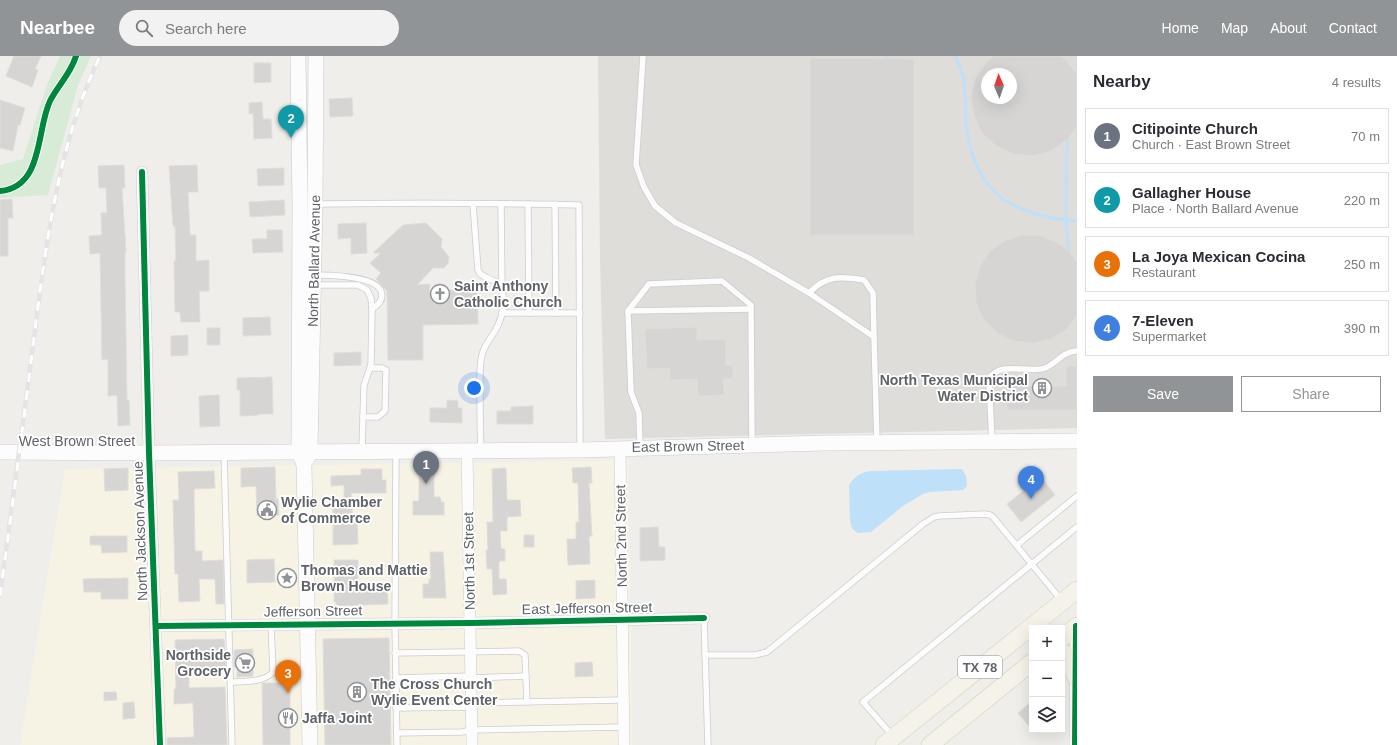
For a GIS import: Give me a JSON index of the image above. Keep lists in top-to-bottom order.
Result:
{
  "streets": {
    "main road": [
      "North Ballard Avenue",
      "West Brown Street",
      "East Brown Street",
      "TX 78"
    ],
    "street": [
      "North Jackson Avenue",
      "North 2nd Street",
      "North 1st Street",
      "East Jefferson Street",
      "Jefferson Street"
    ]
  },
  "crossings": [
    ["North Ballard Avenue", "West Brown Street"],
    ["North Ballard Avenue", "East Brown Street"],
    ["North Ballard Avenue", "Jefferson Street"],
    ["West Brown Street", "East Brown Street"],
    ["West Brown Street", "North Jackson Avenue"],
    ["East Brown Street", "North 2nd Street"],
    ["East Brown Street", "North 1st Street"],
    ["North Jackson Avenue", "Jefferson Street"],
    ["North 2nd Street", "East Jefferson Street"],
    ["North 1st Street", "East Jefferson Street"],
    ["North 1st Street", "Jefferson Street"],
    ["East Jefferson Street", "Jefferson Street"]
  ],
  "places": {
    "church": ["Saint Anthony Catholic Church"],
    "building": ["North Texas Municipal Water District", "The Cross Church Wylie Event Center"],
    "public building": ["Wylie Chamber of Commerce"],
    "place": ["Thomas and Mattie Brown House"],
    "supermarket": ["Northside Grocery"],
    "restaurant": ["Jaffa Joint"]
  },
  "north": "top",
  "page": {
    "header": "Nearbee",
    "search": "Search here",
    "nav": [
      "Home",
      "Map",
      "About",
      "Contact"
    ],
    "heading": ["Nearby", "4 results"],
    "pins": [
      "2",
      "1",
      "4",
      "3"
    ],
    "list": [
      {
        "mark": "1",
        "name": "Citipointe Church",
        "note": "Church · East Brown Street",
        "value": "70 m"
      },
      {
        "mark": "2",
        "name": "Gallagher House",
        "note": "Place · North Ballard Avenue",
        "value": "220 m"
      },
      {
        "mark": "3",
        "name": "La Joya Mexican Cocina",
        "note": "Restaurant",
        "value": "250 m"
      },
      {
        "mark": "4",
        "name": "7-Eleven",
        "note": "Supermarket",
        "value": "390 m"
      }
    ],
    "buttons": ["Save", "Share"],
    "map_buttons": ["+", "−"]
  }
}
